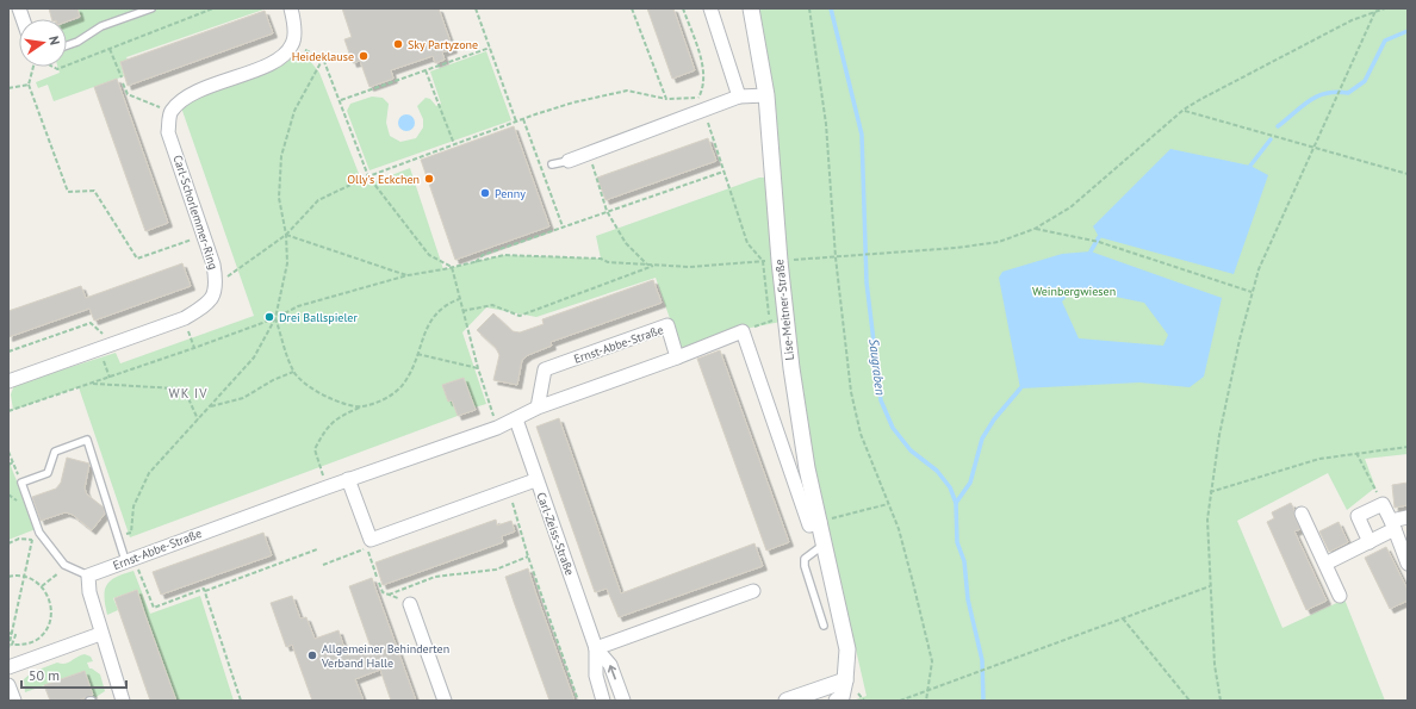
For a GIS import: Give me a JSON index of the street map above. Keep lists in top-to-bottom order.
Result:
{
  "streets": {
    "street": [
      "Carl-Schorlemmer-Ring",
      "Lise-Meitner-Straße",
      "Ernst-Abbe-Straße",
      "Carl-Zeiss-Straße"
    ]
  },
  "crossings": [
    ["Ernst-Abbe-Straße", "Carl-Zeiss-Straße"]
  ],
  "districts": ["WK IV"],
  "water": ["Saugraben"],
  "parks": ["Weinbergwiesen"],
  "places": [
    "Sky Partyzone",
    "Heideklause",
    "Olly's Eckchen",
    "Penny",
    "Drei Ballspieler",
    "Allgemeiner Behinderten Verband Halle"
  ],
  "scale_bar": "50 m",
  "north": "right"
}
